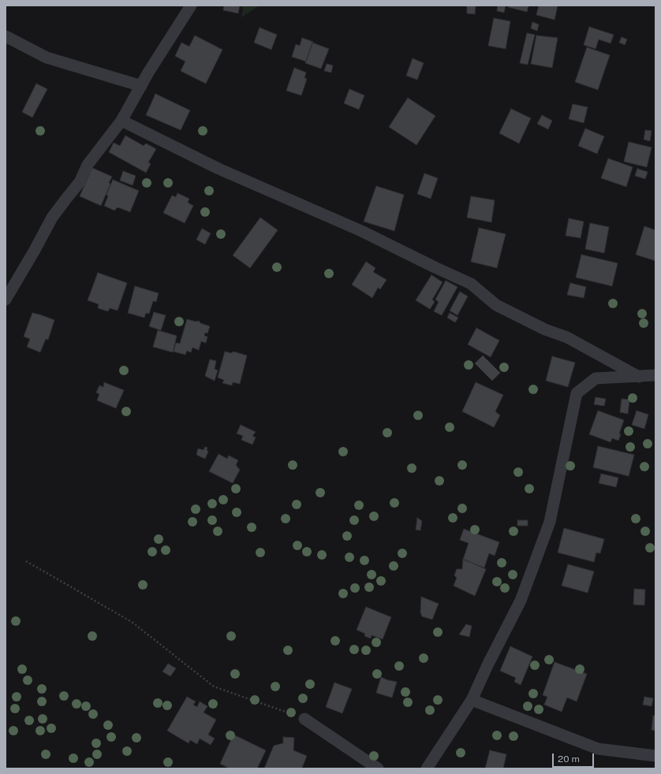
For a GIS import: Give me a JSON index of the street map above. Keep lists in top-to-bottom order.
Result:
{
  "scale_bar": "20 m"
}
